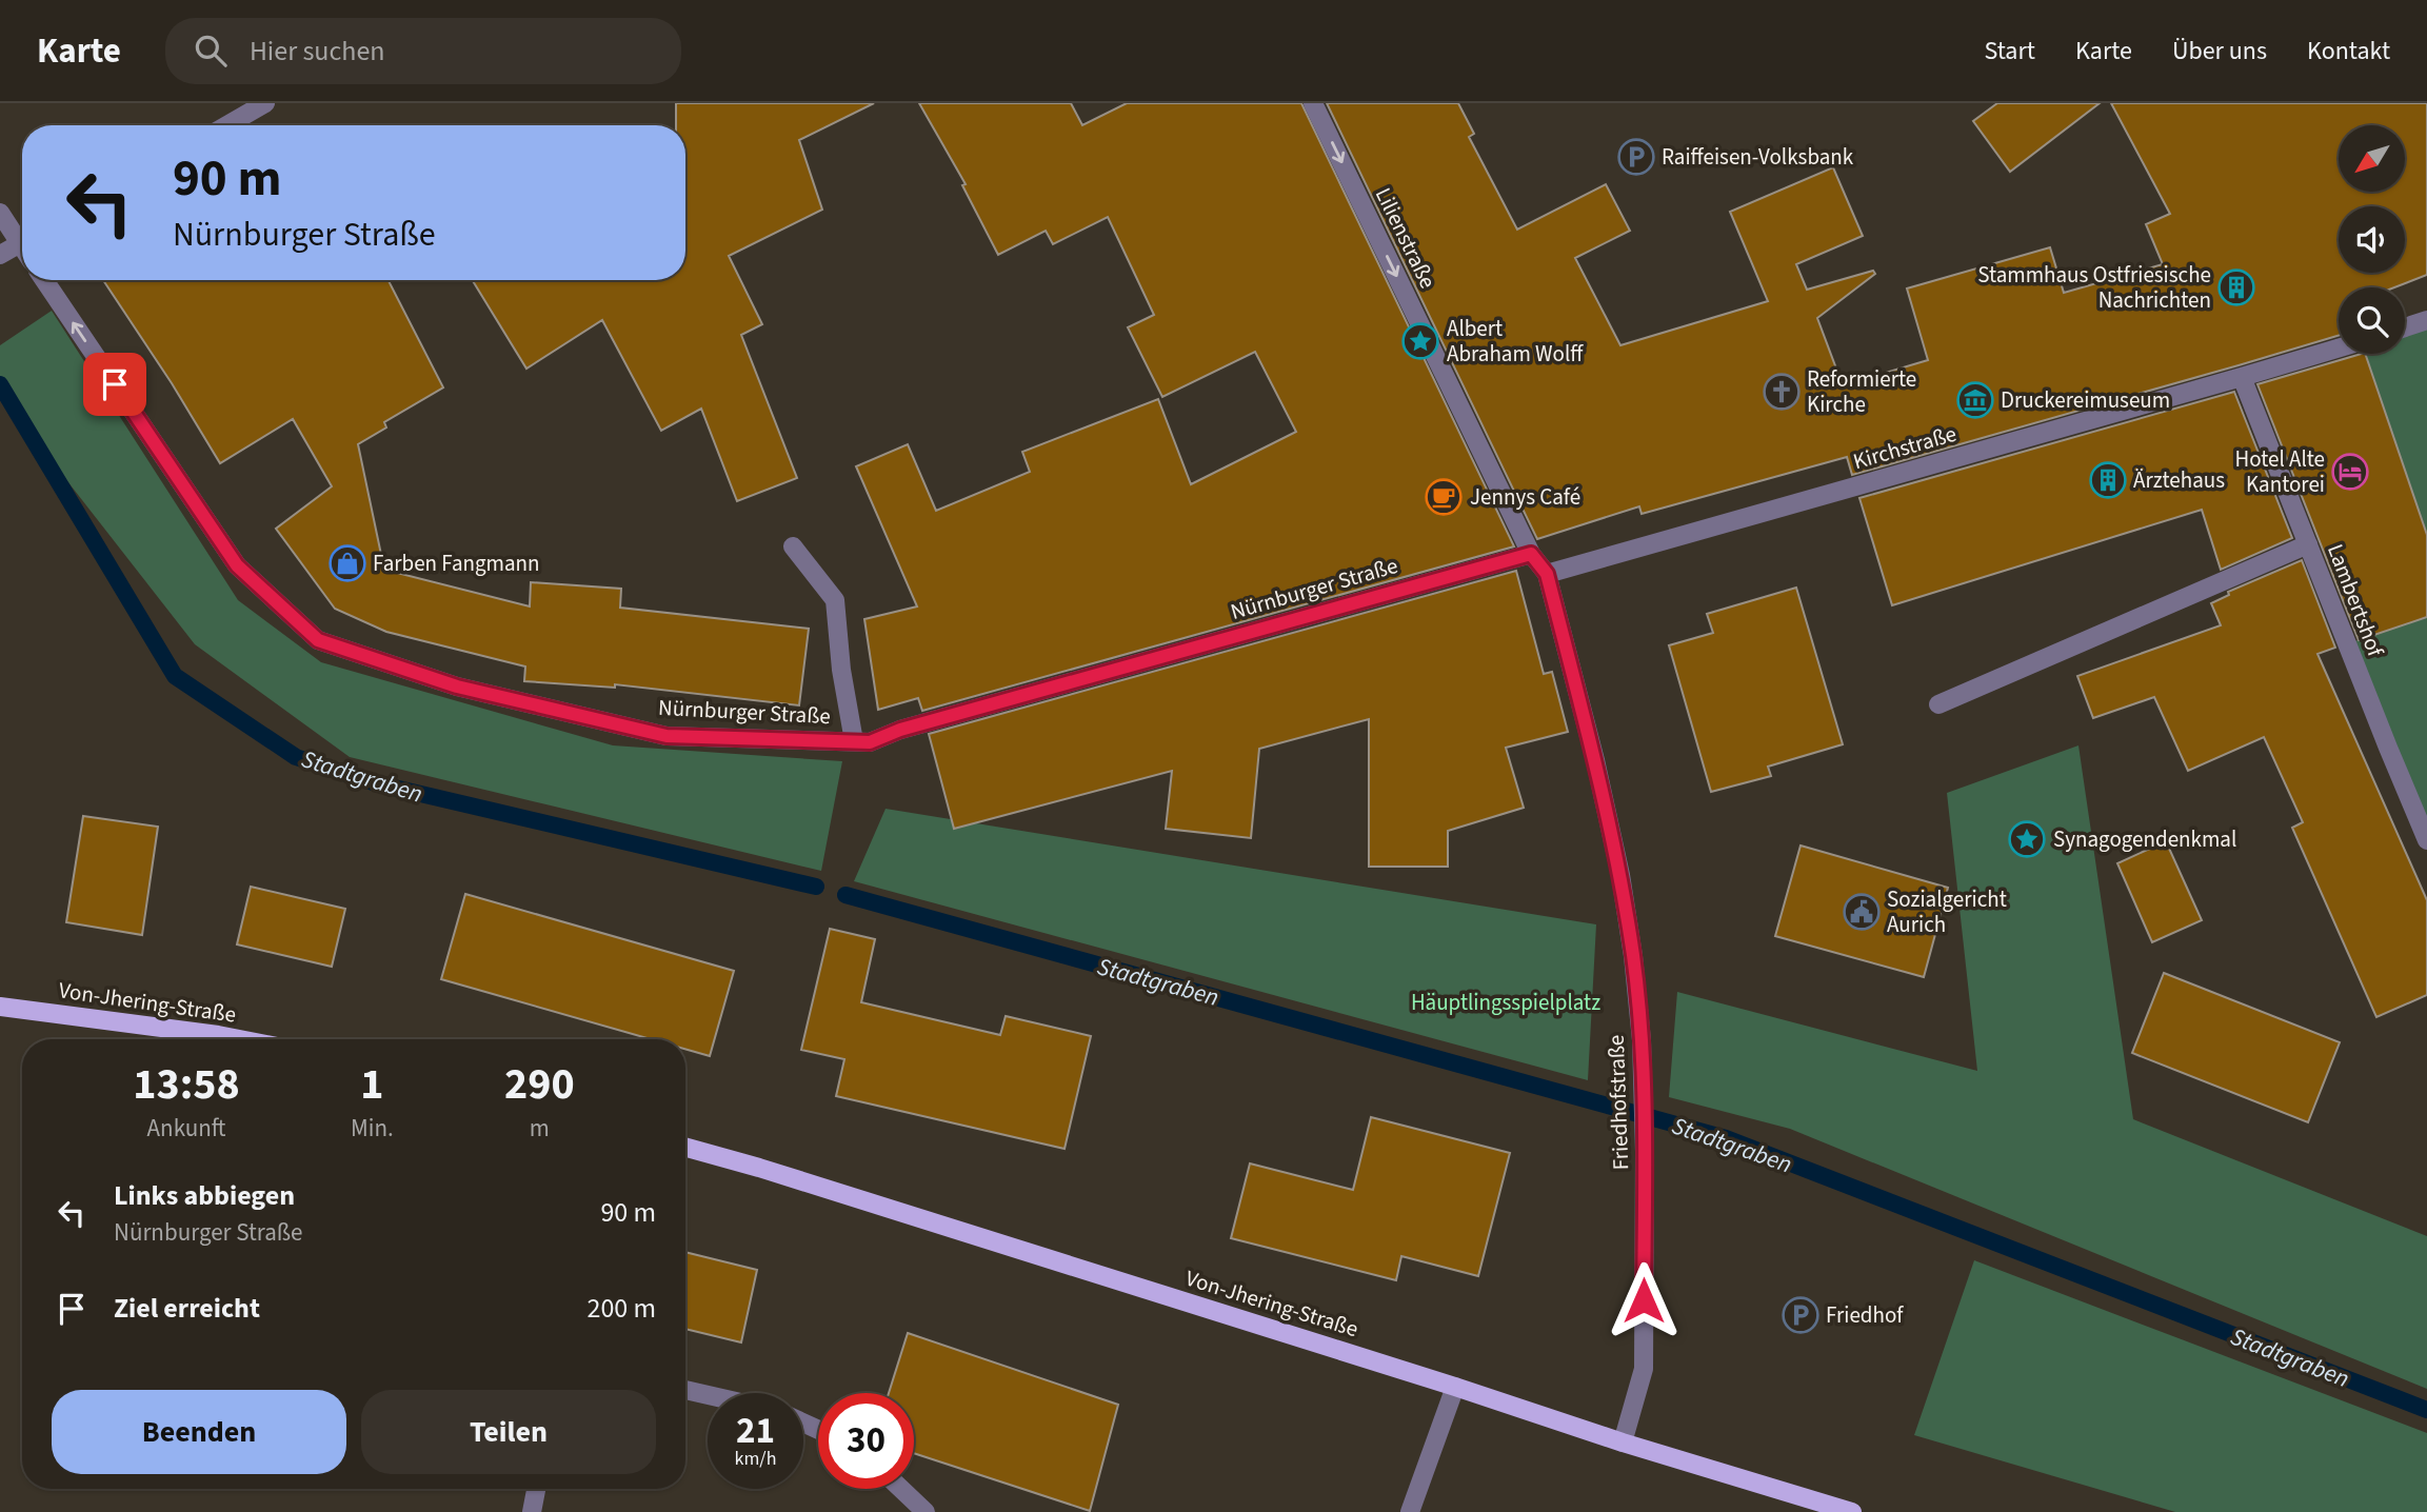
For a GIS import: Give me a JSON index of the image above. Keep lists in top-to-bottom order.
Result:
{
  "streets": {
    "main road": ["Von-Jhering-Straße"],
    "street": [
      "Lilienstraße",
      "Kirchstraße",
      "Nürnburger Straße",
      "Lambertshof",
      "Friedhofstraße"
    ]
  },
  "crossings": [
    ["Lilienstraße", "Nürnburger Straße"],
    ["Lilienstraße", "Friedhofstraße"],
    ["Kirchstraße", "Lambertshof"],
    ["Kirchstraße", "Friedhofstraße"],
    ["Nürnburger Straße", "Friedhofstraße"],
    ["Von-Jhering-Straße", "Friedhofstraße"]
  ],
  "one_way": ["Lilienstraße", "Nürnburger Straße"],
  "water": ["Stadtgraben"],
  "parks": ["Häuptlingsspielplatz"],
  "places": {
    "parking": ["Raiffeisen-Volksbank", "Friedhof"],
    "building": ["Stammhaus Ostfriesische Nachrichten", "Ärztehaus"],
    "place": ["Albert Abraham Wolff", "Synagogendenkmal"],
    "church": ["Reformierte Kirche"],
    "museum": ["Druckereimuseum"],
    "hotel": ["Hotel Alte Kantorei"],
    "cafe": ["Jennys Café"],
    "shop": ["Farben Fangmann"],
    "public building": ["Sozialgericht Aurich"]
  },
  "north": "bottom left",
  "page": {
    "header": "Karte",
    "search": "Hier suchen",
    "nav": [
      "Start",
      "Karte",
      "Über uns",
      "Kontakt"
    ],
    "turn": ["90 m", "Nürnburger Straße"],
    "eta": [
      "13:58",
      "Ankunft",
      "1",
      "Min.",
      "290",
      "m"
    ],
    "list": [
      {
        "name": "Links abbiegen",
        "note": "Nürnburger Straße",
        "value": "90 m"
      },
      {
        "name": "Ziel erreicht",
        "value": "200 m"
      }
    ],
    "buttons": ["Beenden", "Teilen"],
    "speed": "21 km/h",
    "limit": "30"
  }
}
